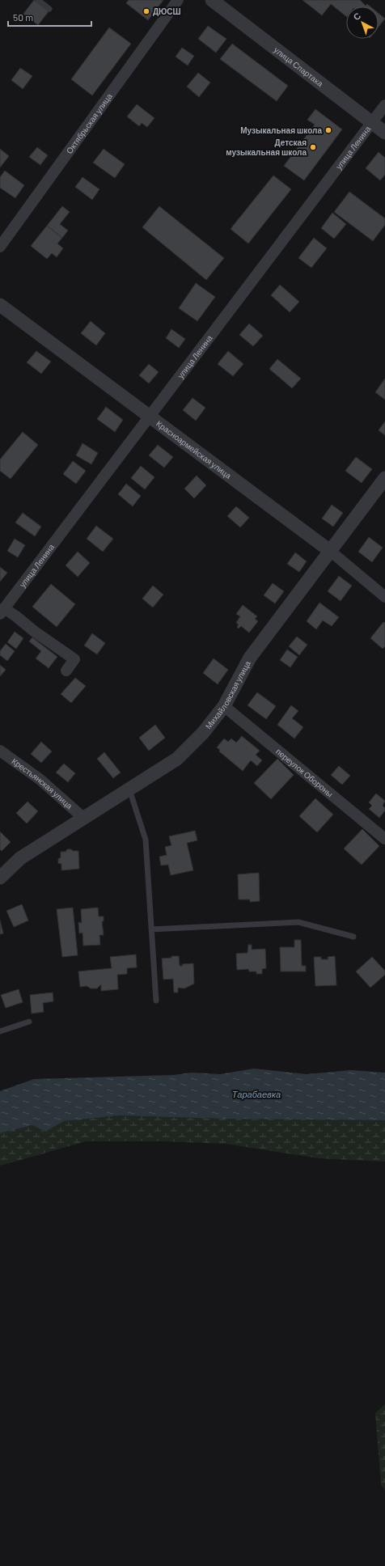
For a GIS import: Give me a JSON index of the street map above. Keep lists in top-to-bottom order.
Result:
{
  "streets": {
    "street": [
      "улица Спартака",
      "Октябрьская улица",
      "улица Ленина",
      "Красноармейская улица",
      "Михайловская улица",
      "переулок Обороны",
      "Крестьянская улица"
    ]
  },
  "crossings": [
    ["улица Спартака", "улица Ленина"],
    ["улица Ленина", "Красноармейская улица"],
    ["Красноармейская улица", "Михайловская улица"],
    ["Михайловская улица", "переулок Обороны"],
    ["Михайловская улица", "Крестьянская улица"]
  ],
  "water": ["Тарабаевка"],
  "places": ["ДЮСШ", "Музыкальная школа", "Детская музыкальная школа"],
  "scale_bar": "50 m",
  "north": "top left"
}
